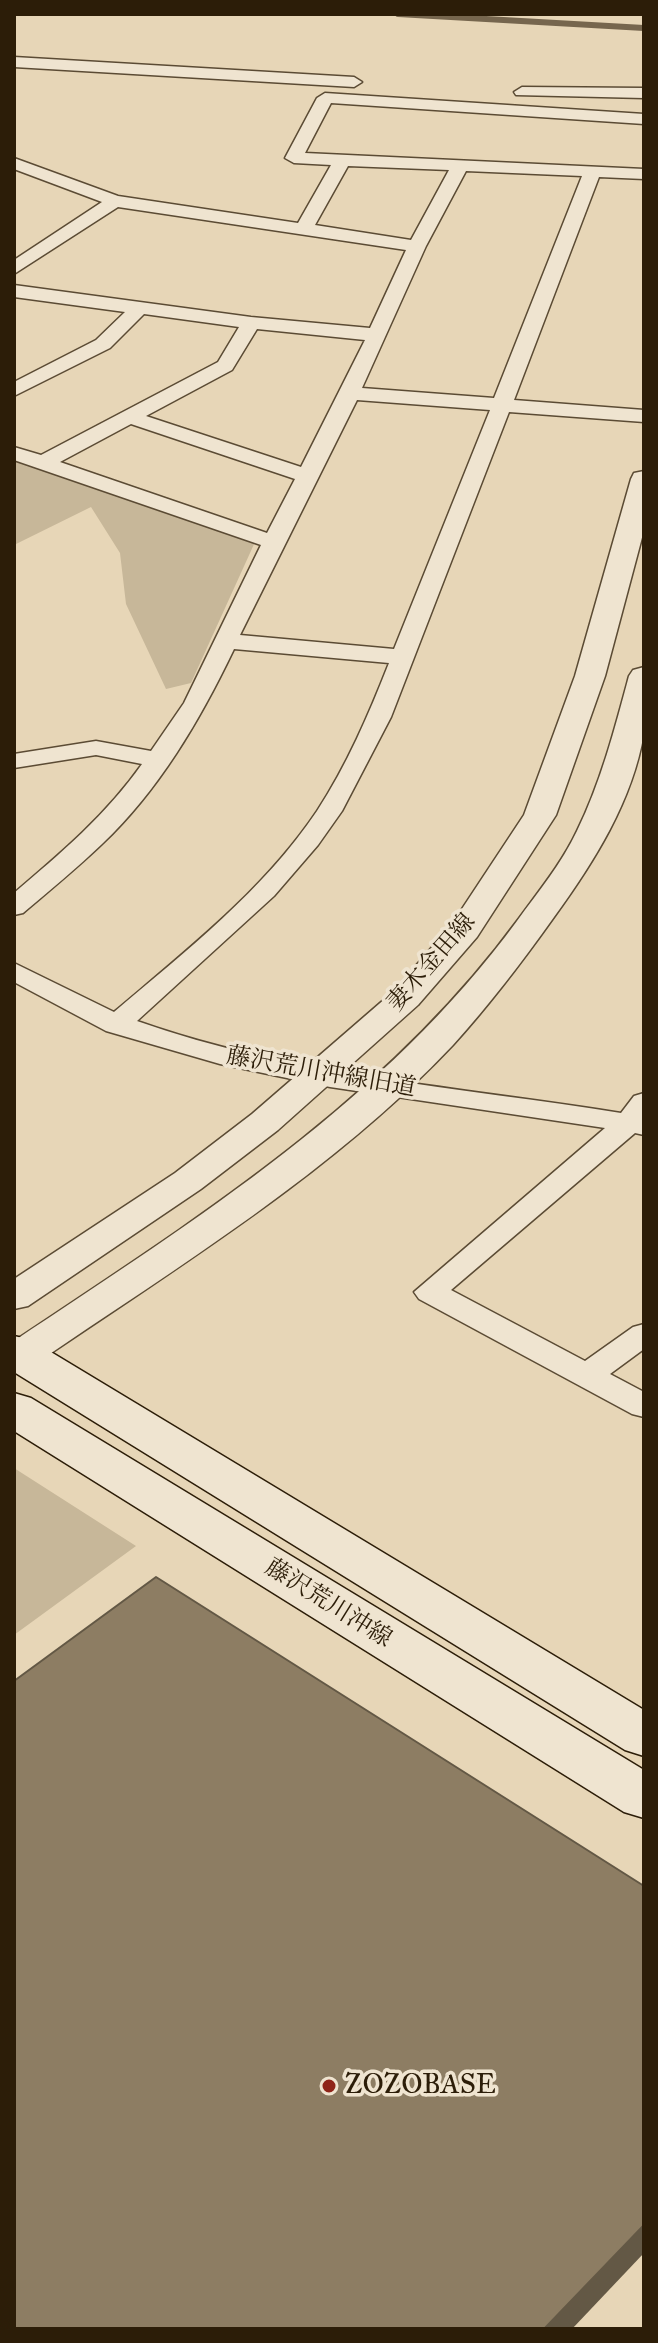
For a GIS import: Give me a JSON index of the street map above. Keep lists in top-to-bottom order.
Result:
{
  "streets": {
    "main road": ["藤沢荒川沖線"],
    "street": ["妻木金田線", "藤沢荒川沖線旧道"]
  },
  "crossings": [
    ["妻木金田線", "藤沢荒川沖線旧道"]
  ],
  "places": ["ZOZOBASE"]
}
